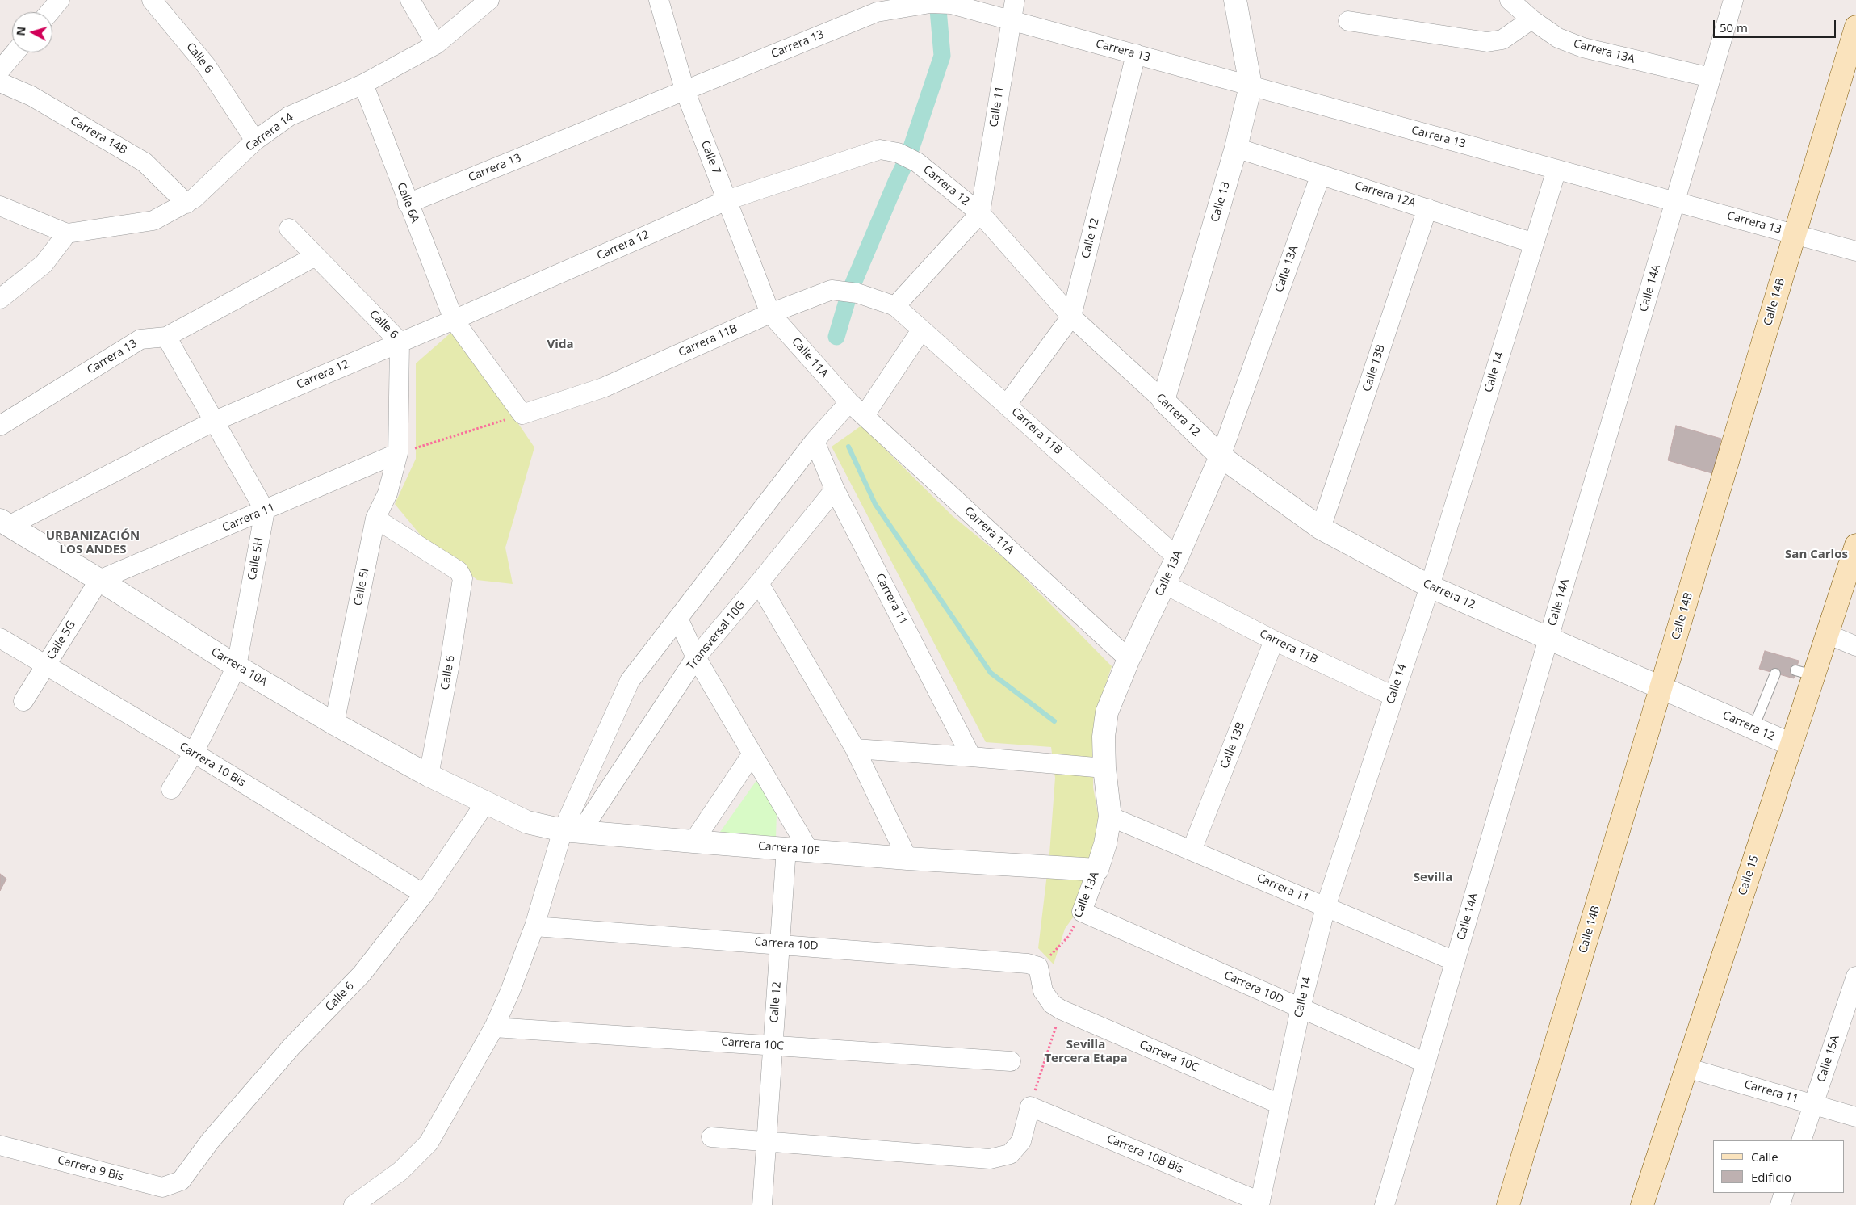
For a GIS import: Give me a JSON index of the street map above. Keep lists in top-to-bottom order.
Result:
{
  "streets": {
    "main road": ["Calle 14B", "Calle 15"],
    "street": [
      "Carrera 13",
      "Carrera 13A",
      "Calle 6",
      "Calle 11",
      "Carrera 14",
      "Carrera 14B",
      "Calle 7",
      "Carrera 12",
      "Carrera 12A",
      "Calle 13",
      "Calle 6A",
      "Calle 12",
      "Calle 13A",
      "Calle 14A",
      "Carrera 11B",
      "Calle 11A",
      "Calle 13B",
      "Calle 14",
      "Carrera 11",
      "Carrera 11A",
      "Calle 5H",
      "Calle 5I",
      "Transversal 10G",
      "Calle 5G",
      "Carrera 10A",
      "Carrera 10 Bis",
      "Carrera 10F",
      "Carrera 10D",
      "Carrera 10C",
      "Calle 15A",
      "Carrera 10B Bis",
      "Carrera 9 Bis"
    ]
  },
  "crossings": [
    ["Carrera 13", "Calle 6"],
    ["Carrera 13", "Calle 11"],
    ["Carrera 13", "Calle 7"],
    ["Carrera 13", "Calle 13"],
    ["Carrera 13", "Calle 6A"],
    ["Carrera 13", "Calle 12"],
    ["Carrera 13", "Calle 14A"],
    ["Carrera 13", "Calle 14B"],
    ["Carrera 13", "Calle 14"],
    ["Carrera 13A", "Calle 14A"],
    ["Calle 6", "Carrera 14"],
    ["Calle 6", "Carrera 12"],
    ["Calle 6", "Carrera 11"],
    ["Calle 6", "Calle 5I"],
    ["Calle 6", "Carrera 10A"],
    ["Calle 6", "Carrera 10 Bis"],
    ["Calle 6", "Carrera 10F"],
    ["Calle 6", "Carrera 9 Bis"],
    ["Calle 11", "Carrera 12"],
    ["Carrera 14", "Carrera 14B"],
    ["Carrera 14", "Calle 6A"],
    ["Calle 7", "Carrera 12"],
    ["Calle 7", "Carrera 11B"],
    ["Calle 7", "Calle 11A"],
    ["Carrera 12", "Calle 13"],
    ["Carrera 12", "Calle 6A"],
    ["Carrera 12", "Calle 12"],
    ["Carrera 12", "Calle 13A"],
    ["Carrera 12", "Calle 14A"],
    ["Carrera 12", "Calle 14B"],
    ["Carrera 12", "Calle 13B"],
    ["Carrera 12", "Calle 14"],
    ["Carrera 12", "Carrera 10A"],
    ["Carrera 12", "Calle 15"],
    ["Carrera 12A", "Calle 13"],
    ["Carrera 12A", "Calle 13A"],
    ["Carrera 12A", "Calle 13B"],
    ["Carrera 12A", "Calle 14"],
    ["Calle 12", "Carrera 11B"],
    ["Calle 12", "Carrera 10F"],
    ["Calle 12", "Carrera 10D"],
    ["Calle 12", "Carrera 10C"],
    ["Calle 13A", "Carrera 11B"],
    ["Calle 13A", "Carrera 11"],
    ["Calle 13A", "Carrera 11A"],
    ["Calle 13A", "Carrera 10F"],
    ["Calle 13A", "Carrera 10D"],
    ["Calle 13A", "Carrera 10C"],
    ["Calle 14A", "Carrera 11"],
    ["Calle 14A", "Carrera 10D"],
    ["Carrera 11B", "Calle 11A"],
    ["Carrera 11B", "Calle 13B"],
    ["Carrera 11B", "Calle 14"],
    ["Calle 11A", "Carrera 11A"],
    ["Calle 13B", "Carrera 11"],
    ["Calle 14", "Carrera 11"],
    ["Calle 14", "Carrera 10D"],
    ["Calle 14", "Carrera 10C"],
    ["Calle 14", "Carrera 10B Bis"],
    ["Carrera 11", "Calle 5H"],
    ["Carrera 11", "Calle 5I"],
    ["Carrera 11", "Transversal 10G"],
    ["Carrera 11", "Calle 5G"],
    ["Carrera 11", "Carrera 10A"],
    ["Carrera 11", "Calle 15"],
    ["Carrera 11", "Calle 15A"],
    ["Calle 5H", "Carrera 10A"],
    ["Calle 5H", "Carrera 10 Bis"],
    ["Calle 5I", "Carrera 10A"],
    ["Transversal 10G", "Carrera 10F"],
    ["Calle 5G", "Carrera 10A"],
    ["Calle 5G", "Carrera 10 Bis"],
    ["Carrera 10A", "Carrera 10F"],
    ["Carrera 10D", "Carrera 10C"]
  ],
  "districts": [
    "Vida",
    "URBANIZACIÓN LOS ANDES",
    "San Carlos",
    "Sevilla",
    "Sevilla Tercera Etapa"
  ],
  "legend": ["Calle", "Edificio"],
  "scale_bar": "50 m",
  "north": "left"
}
